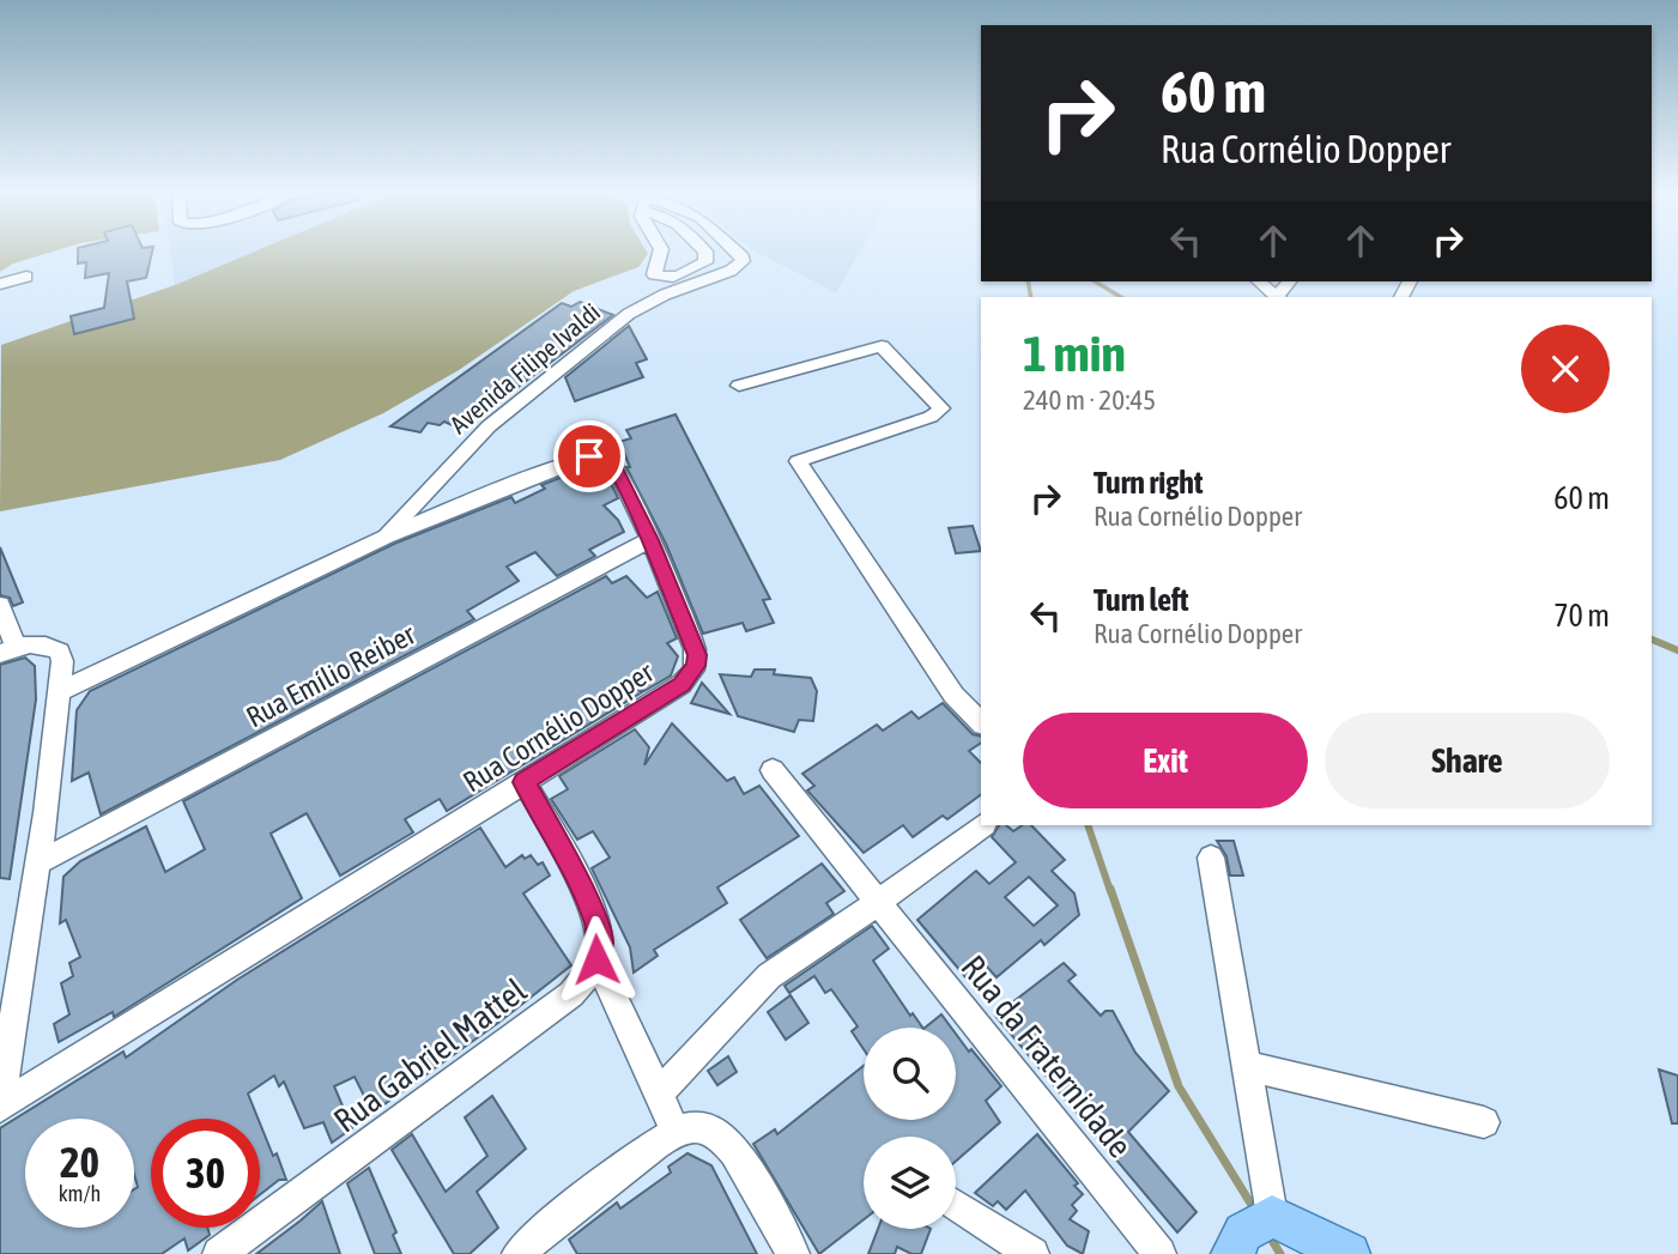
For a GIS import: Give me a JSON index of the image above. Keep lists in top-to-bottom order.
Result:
{
  "streets": {
    "street": [
      "Avenida Filipe Ivaldi",
      "Rua Emílio Reiber",
      "Rua Cornélio Dopper",
      "Rua Gabriel Mattel",
      "Rua da Fraternidade"
    ]
  },
  "crossings": [
    ["Avenida Filipe Ivaldi", "Rua Cornélio Dopper"],
    ["Rua Emílio Reiber", "Rua Cornélio Dopper"]
  ],
  "page": {
    "turn": ["60 m", "Rua Cornélio Dopper"],
    "heading": ["1 min", "240 m · 20:45"],
    "list": [
      {
        "name": "Turn right",
        "note": "Rua Cornélio Dopper",
        "value": "60 m"
      },
      {
        "name": "Turn left",
        "note": "Rua Cornélio Dopper",
        "value": "70 m"
      }
    ],
    "buttons": ["Exit", "Share"],
    "speed": "20 km/h",
    "limit": "30"
  }
}
